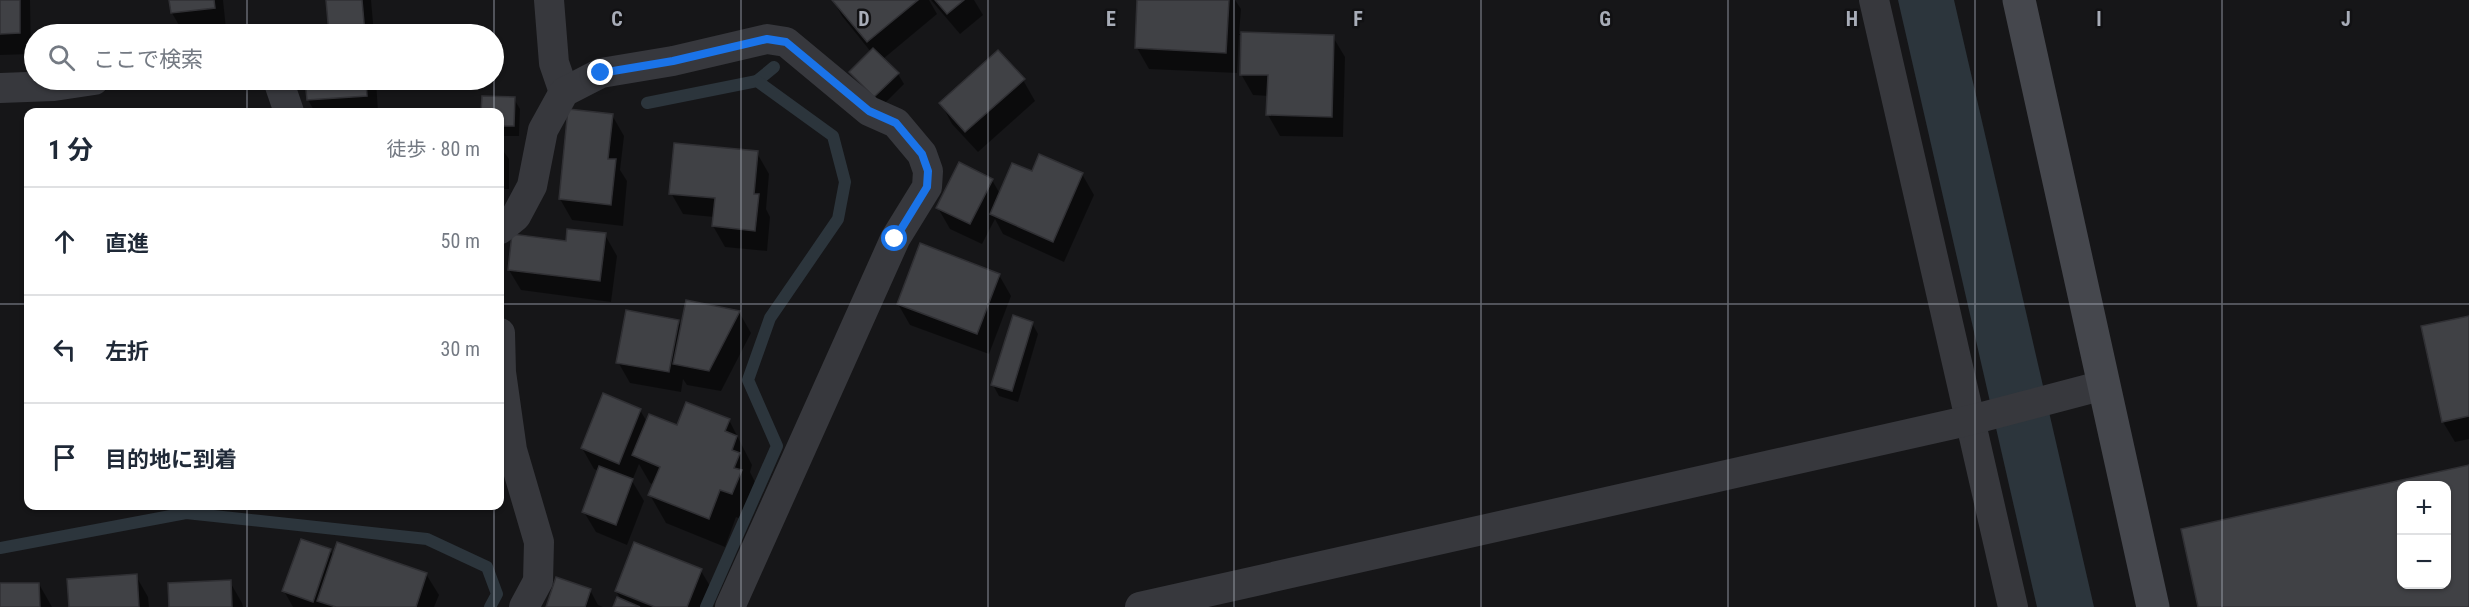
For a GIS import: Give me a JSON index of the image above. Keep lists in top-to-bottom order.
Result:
{
  "page": {
    "search": "ここで検索",
    "heading": ["1 分", "徒歩 · 80 m"],
    "list": [
      ["直進", "50 m"],
      ["左折", "30 m"],
      "目的地に到着"
    ],
    "map_buttons": ["+", "−"]
  },
  "grid": {
    "columns": [
      "C",
      "D",
      "E",
      "F",
      "G",
      "H",
      "I",
      "J"
    ]
  }
}
